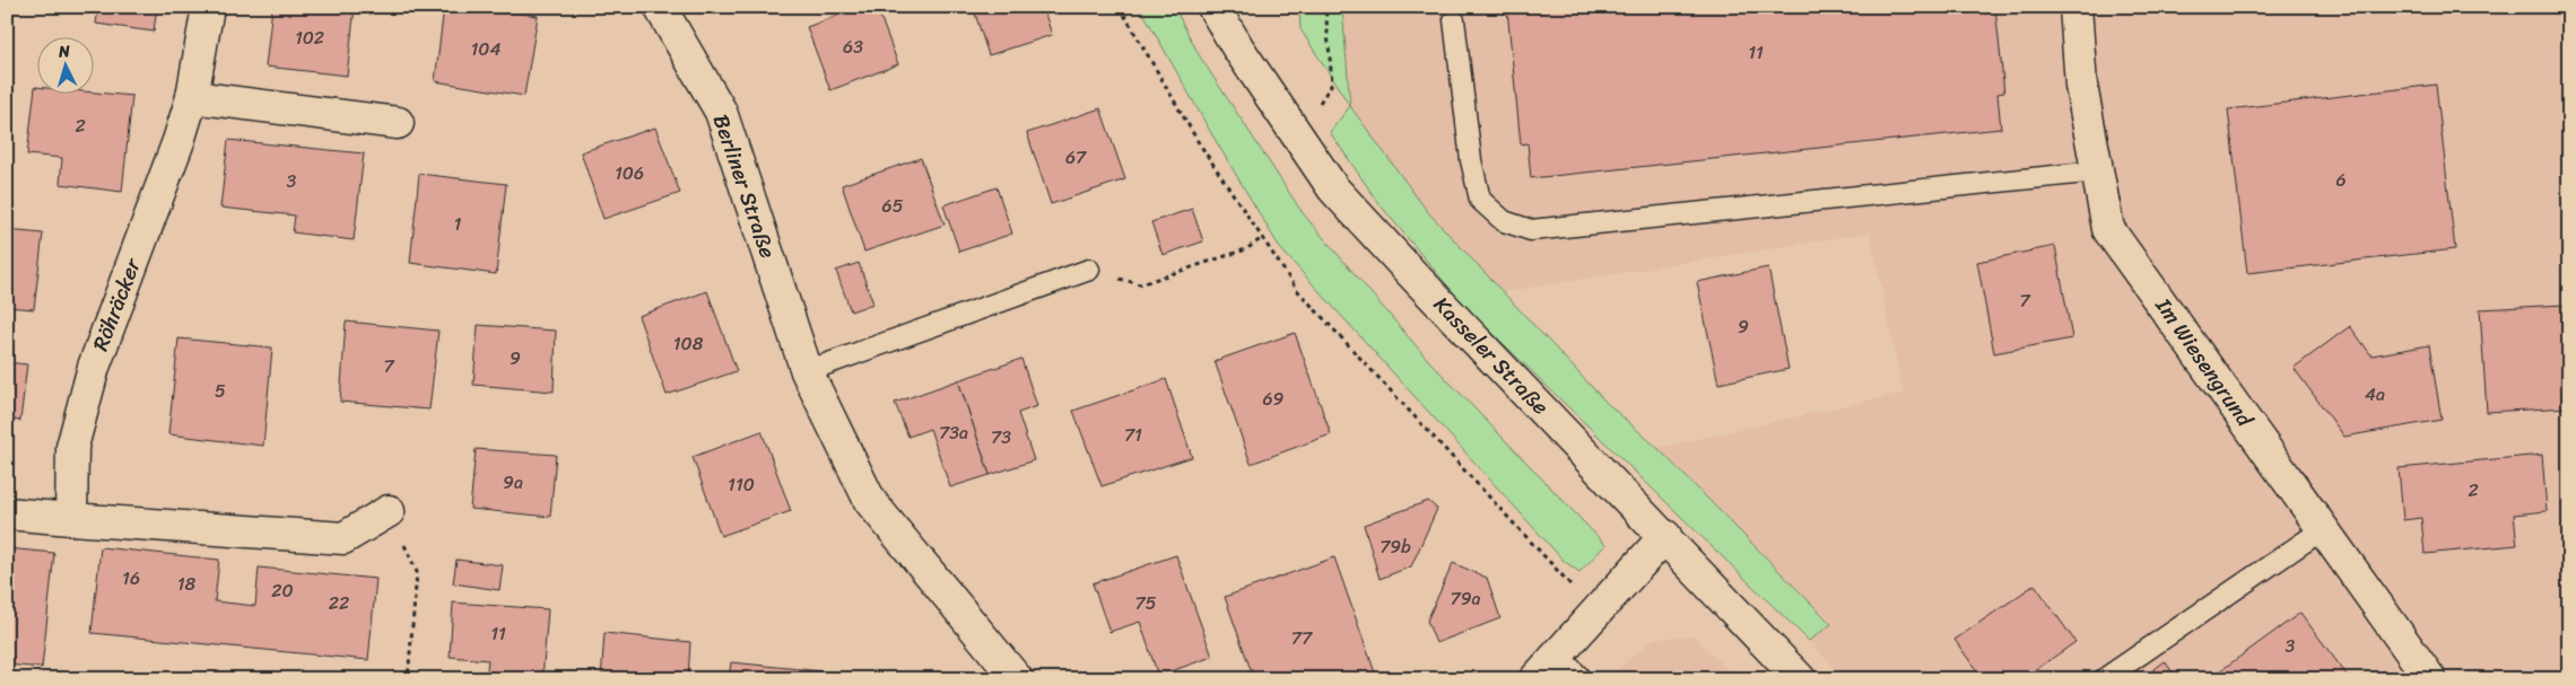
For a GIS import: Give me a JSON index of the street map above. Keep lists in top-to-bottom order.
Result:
{
  "streets": {
    "street": [
      "Berliner Straße",
      "Röhräcker",
      "Kasseler Straße",
      "Im Wiesengrund"
    ]
  },
  "house_numbers": [
    "102",
    "63",
    "104",
    "11",
    "2",
    "67",
    "106",
    "6",
    "3",
    "65",
    "1",
    "7",
    "9",
    "108",
    "9",
    "7",
    "5",
    "4a",
    "69",
    "73a",
    "71",
    "73",
    "9a",
    "110",
    "2",
    "79b",
    "16",
    "18",
    "20",
    "79a",
    "22",
    "75",
    "11",
    "77",
    "3"
  ],
  "north": "top"
}
